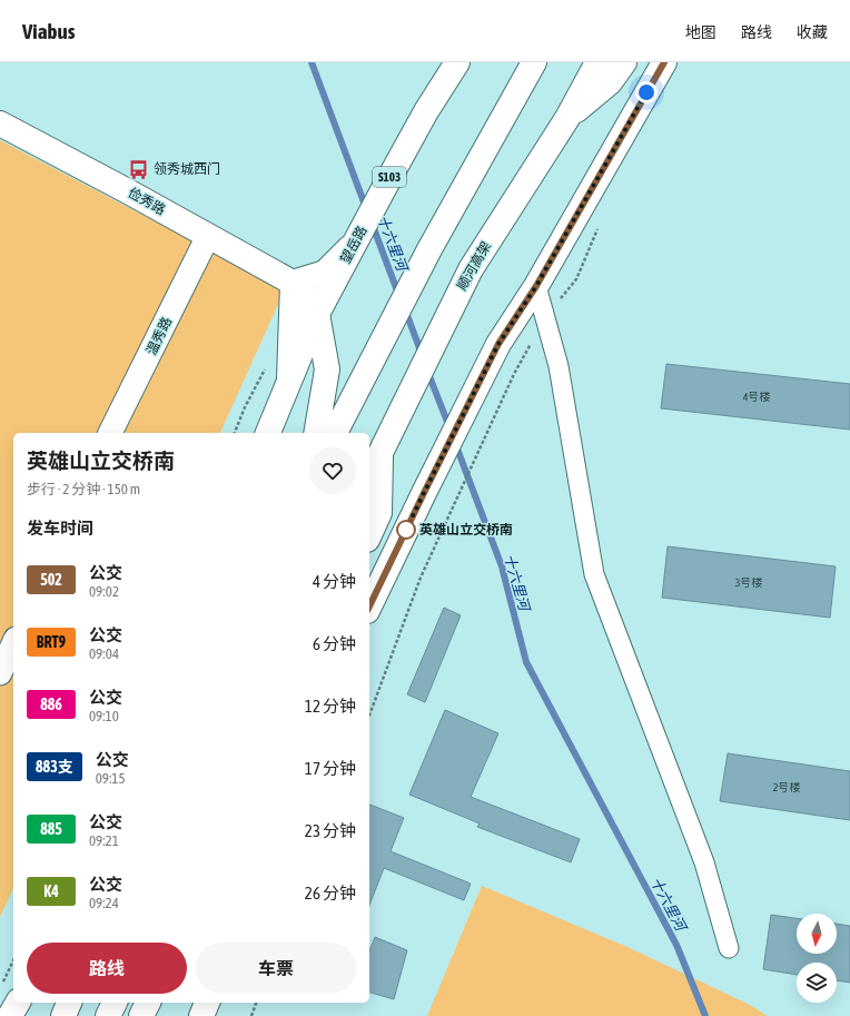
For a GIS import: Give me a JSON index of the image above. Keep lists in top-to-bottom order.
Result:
{
  "streets": {
    "main road": [
      "S103",
      "俭秀路",
      "望岳路",
      "顺河高架"
    ],
    "street": ["温秀路"]
  },
  "crossings": [
    ["俭秀路", "望岳路"],
    ["俭秀路", "温秀路"]
  ],
  "water": ["十六里河"],
  "places": {
    "bus stop": ["领秀城西门"],
    "other": ["英雄山立交桥南"]
  },
  "lines": ["bus line 502"],
  "house_numbers": ["4号楼", "3号楼", "2号楼"],
  "north": "bottom",
  "page": {
    "header": "Viabus",
    "nav": ["地图", "路线", "收藏"],
    "heading": [
      ["英雄山立交桥南", "步行 · 2 分钟 · 150 m"],
      "发车时间"
    ],
    "list": [
      {
        "mark": "502",
        "name": "公交",
        "note": "09:02",
        "value": "4 分钟"
      },
      {
        "mark": "BRT9",
        "name": "公交",
        "note": "09:04",
        "value": "6 分钟"
      },
      {
        "mark": "886",
        "name": "公交",
        "note": "09:10",
        "value": "12 分钟"
      },
      {
        "mark": "883支",
        "name": "公交",
        "note": "09:15",
        "value": "17 分钟"
      },
      {
        "mark": "885",
        "name": "公交",
        "note": "09:21",
        "value": "23 分钟"
      },
      {
        "mark": "K4",
        "name": "公交",
        "note": "09:24",
        "value": "26 分钟"
      }
    ],
    "buttons": ["路线", "车票"]
  }
}
